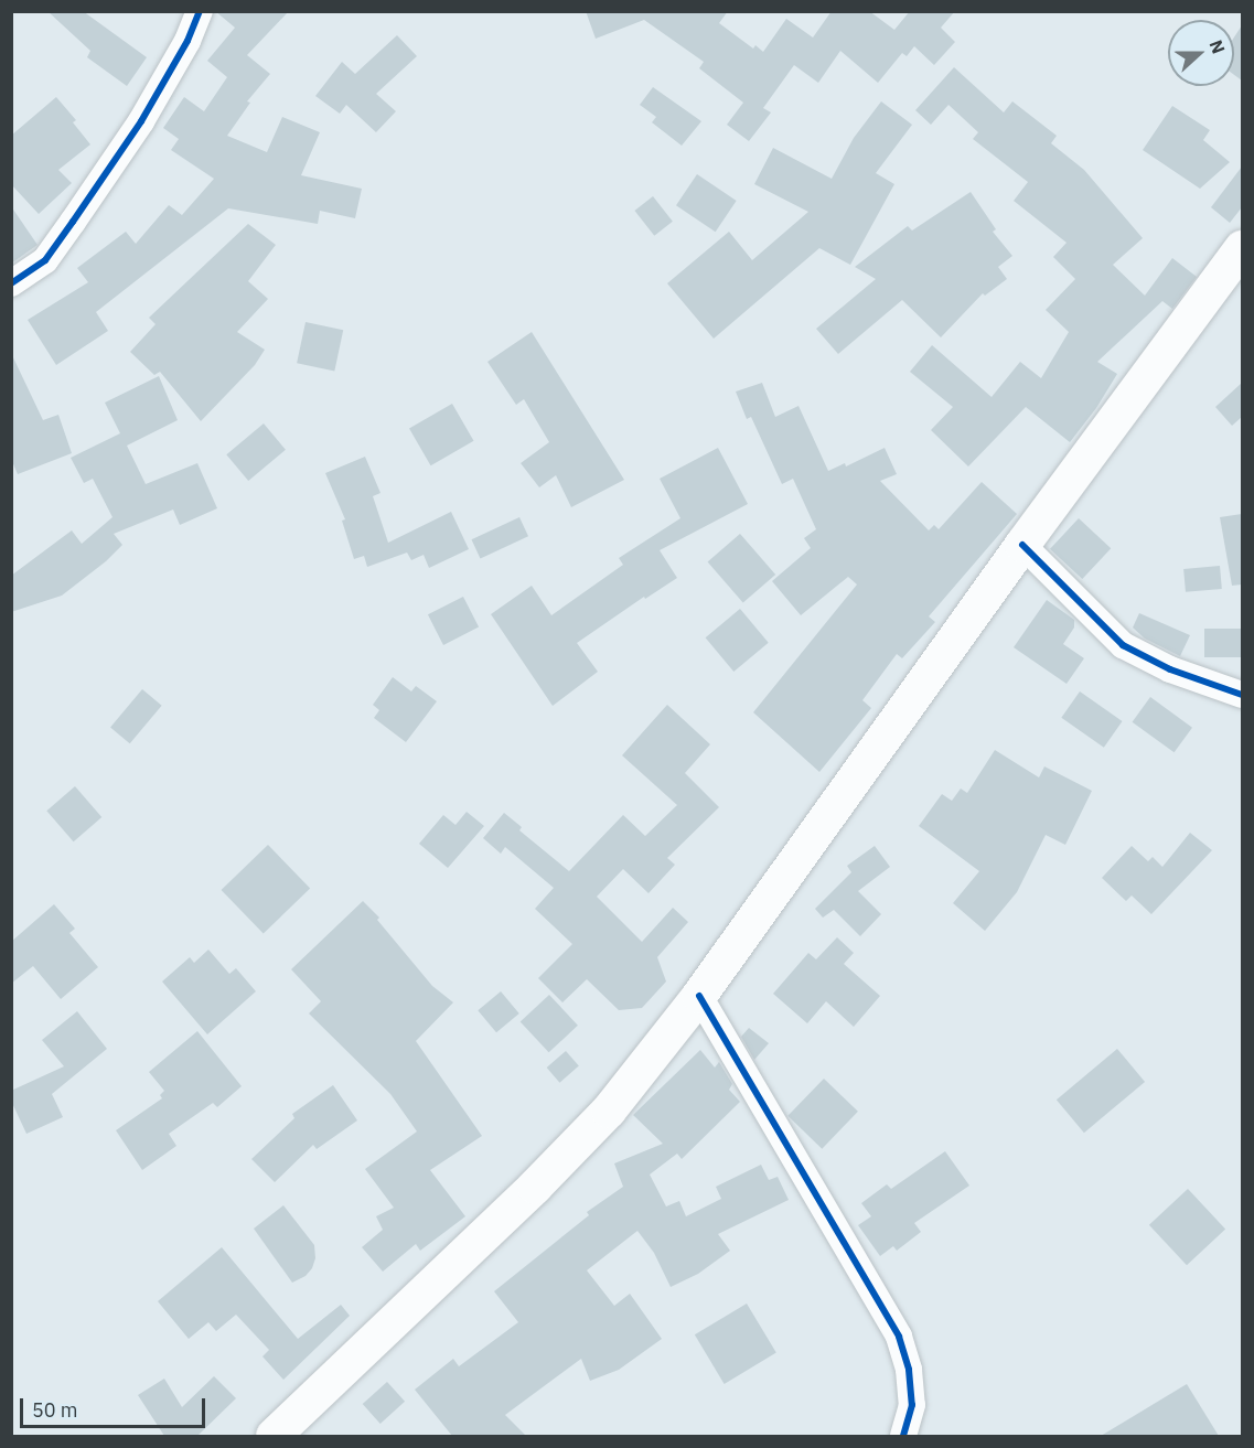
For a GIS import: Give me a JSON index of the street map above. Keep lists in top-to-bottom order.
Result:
{
  "scale_bar": "50 m",
  "north": "right"
}
